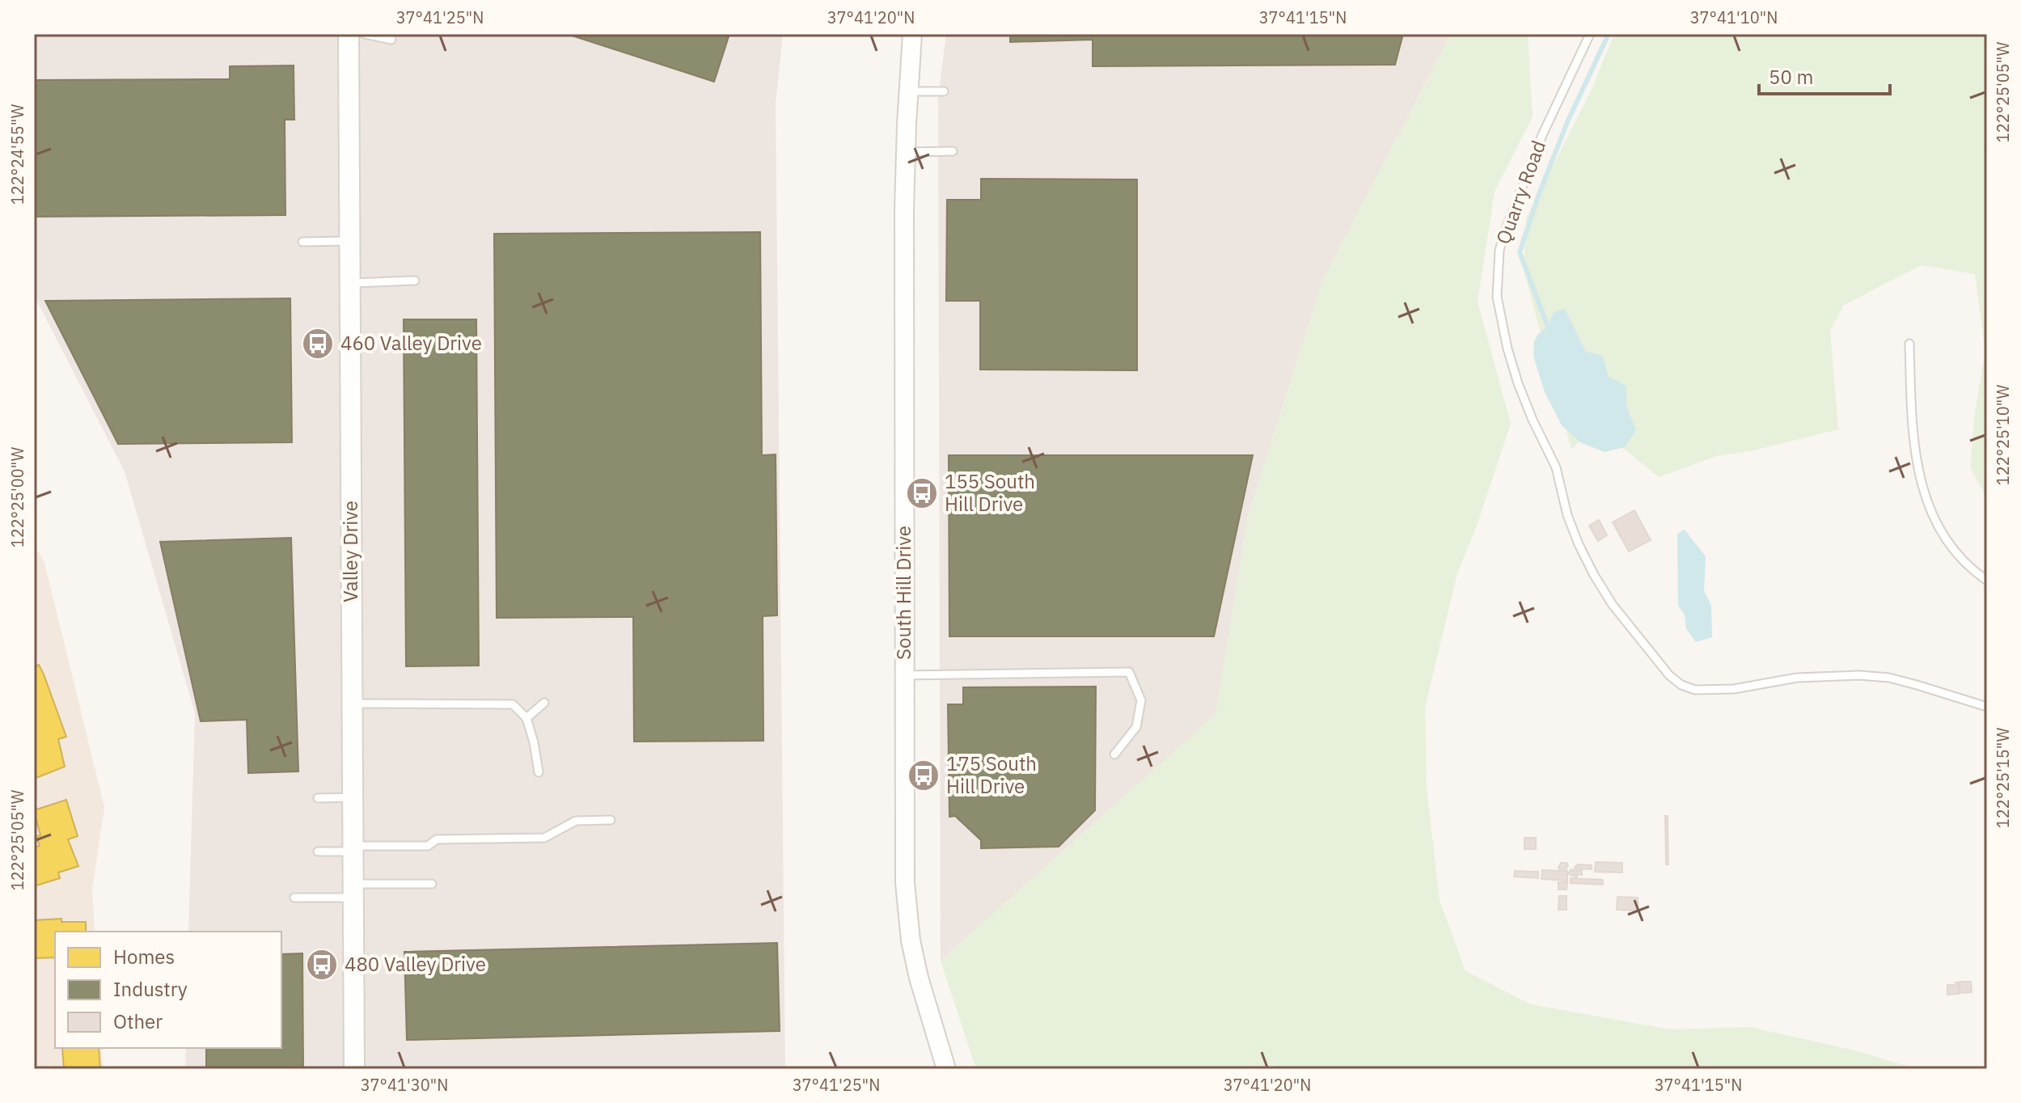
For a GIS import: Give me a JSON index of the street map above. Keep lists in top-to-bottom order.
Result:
{
  "streets": {
    "main road": ["Valley Drive"],
    "street": ["South Hill Drive"],
    "lane": ["Quarry Road"]
  },
  "places": {
    "bus stop": [
      "460 Valley Drive",
      "155 South Hill Drive",
      "175 South Hill Drive",
      "480 Valley Drive"
    ]
  },
  "legend": ["Homes", "Industry", "Other"],
  "scale_bar": "50 m",
  "coordinates": [
    "37°41'25\"N",
    "37°41'20\"N",
    "37°41'15\"N",
    "37°41'10\"N",
    "122°25'05\"W",
    "122°24'55\"W",
    "122°25'10\"W",
    "122°25'00\"W",
    "122°25'15\"W",
    "37°41'30\"N"
  ]
}
